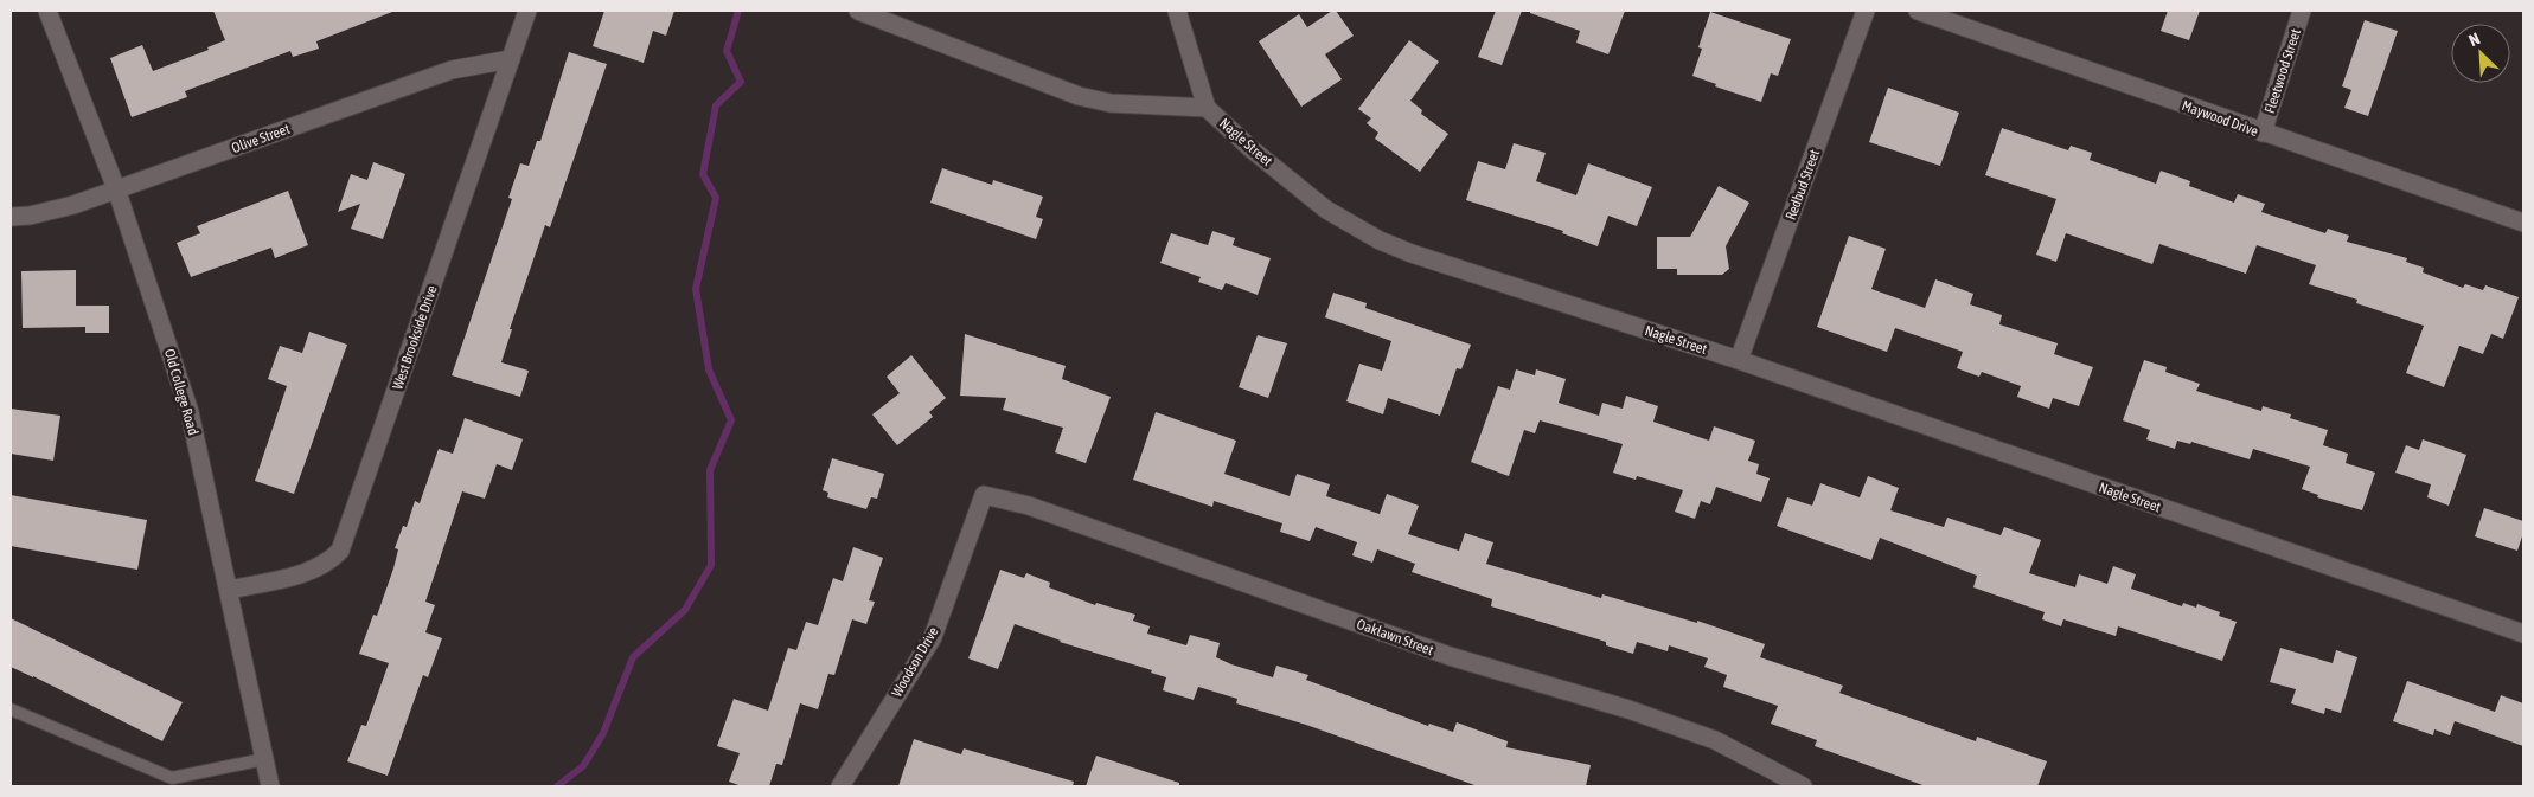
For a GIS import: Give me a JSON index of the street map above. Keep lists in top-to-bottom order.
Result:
{
  "streets": {
    "street": [
      "Fleetwood Street",
      "Maywood Drive",
      "Olive Street",
      "Nagle Street",
      "Redbud Street",
      "West Brookside Drive",
      "Old College Road",
      "Oaklawn Street",
      "Woodson Drive"
    ]
  },
  "crossings": [
    ["Fleetwood Street", "Maywood Drive"],
    ["Olive Street", "West Brookside Drive"],
    ["Olive Street", "Old College Road"],
    ["Nagle Street", "Redbud Street"],
    ["West Brookside Drive", "Old College Road"],
    ["Oaklawn Street", "Woodson Drive"]
  ],
  "north": "top left"
}
